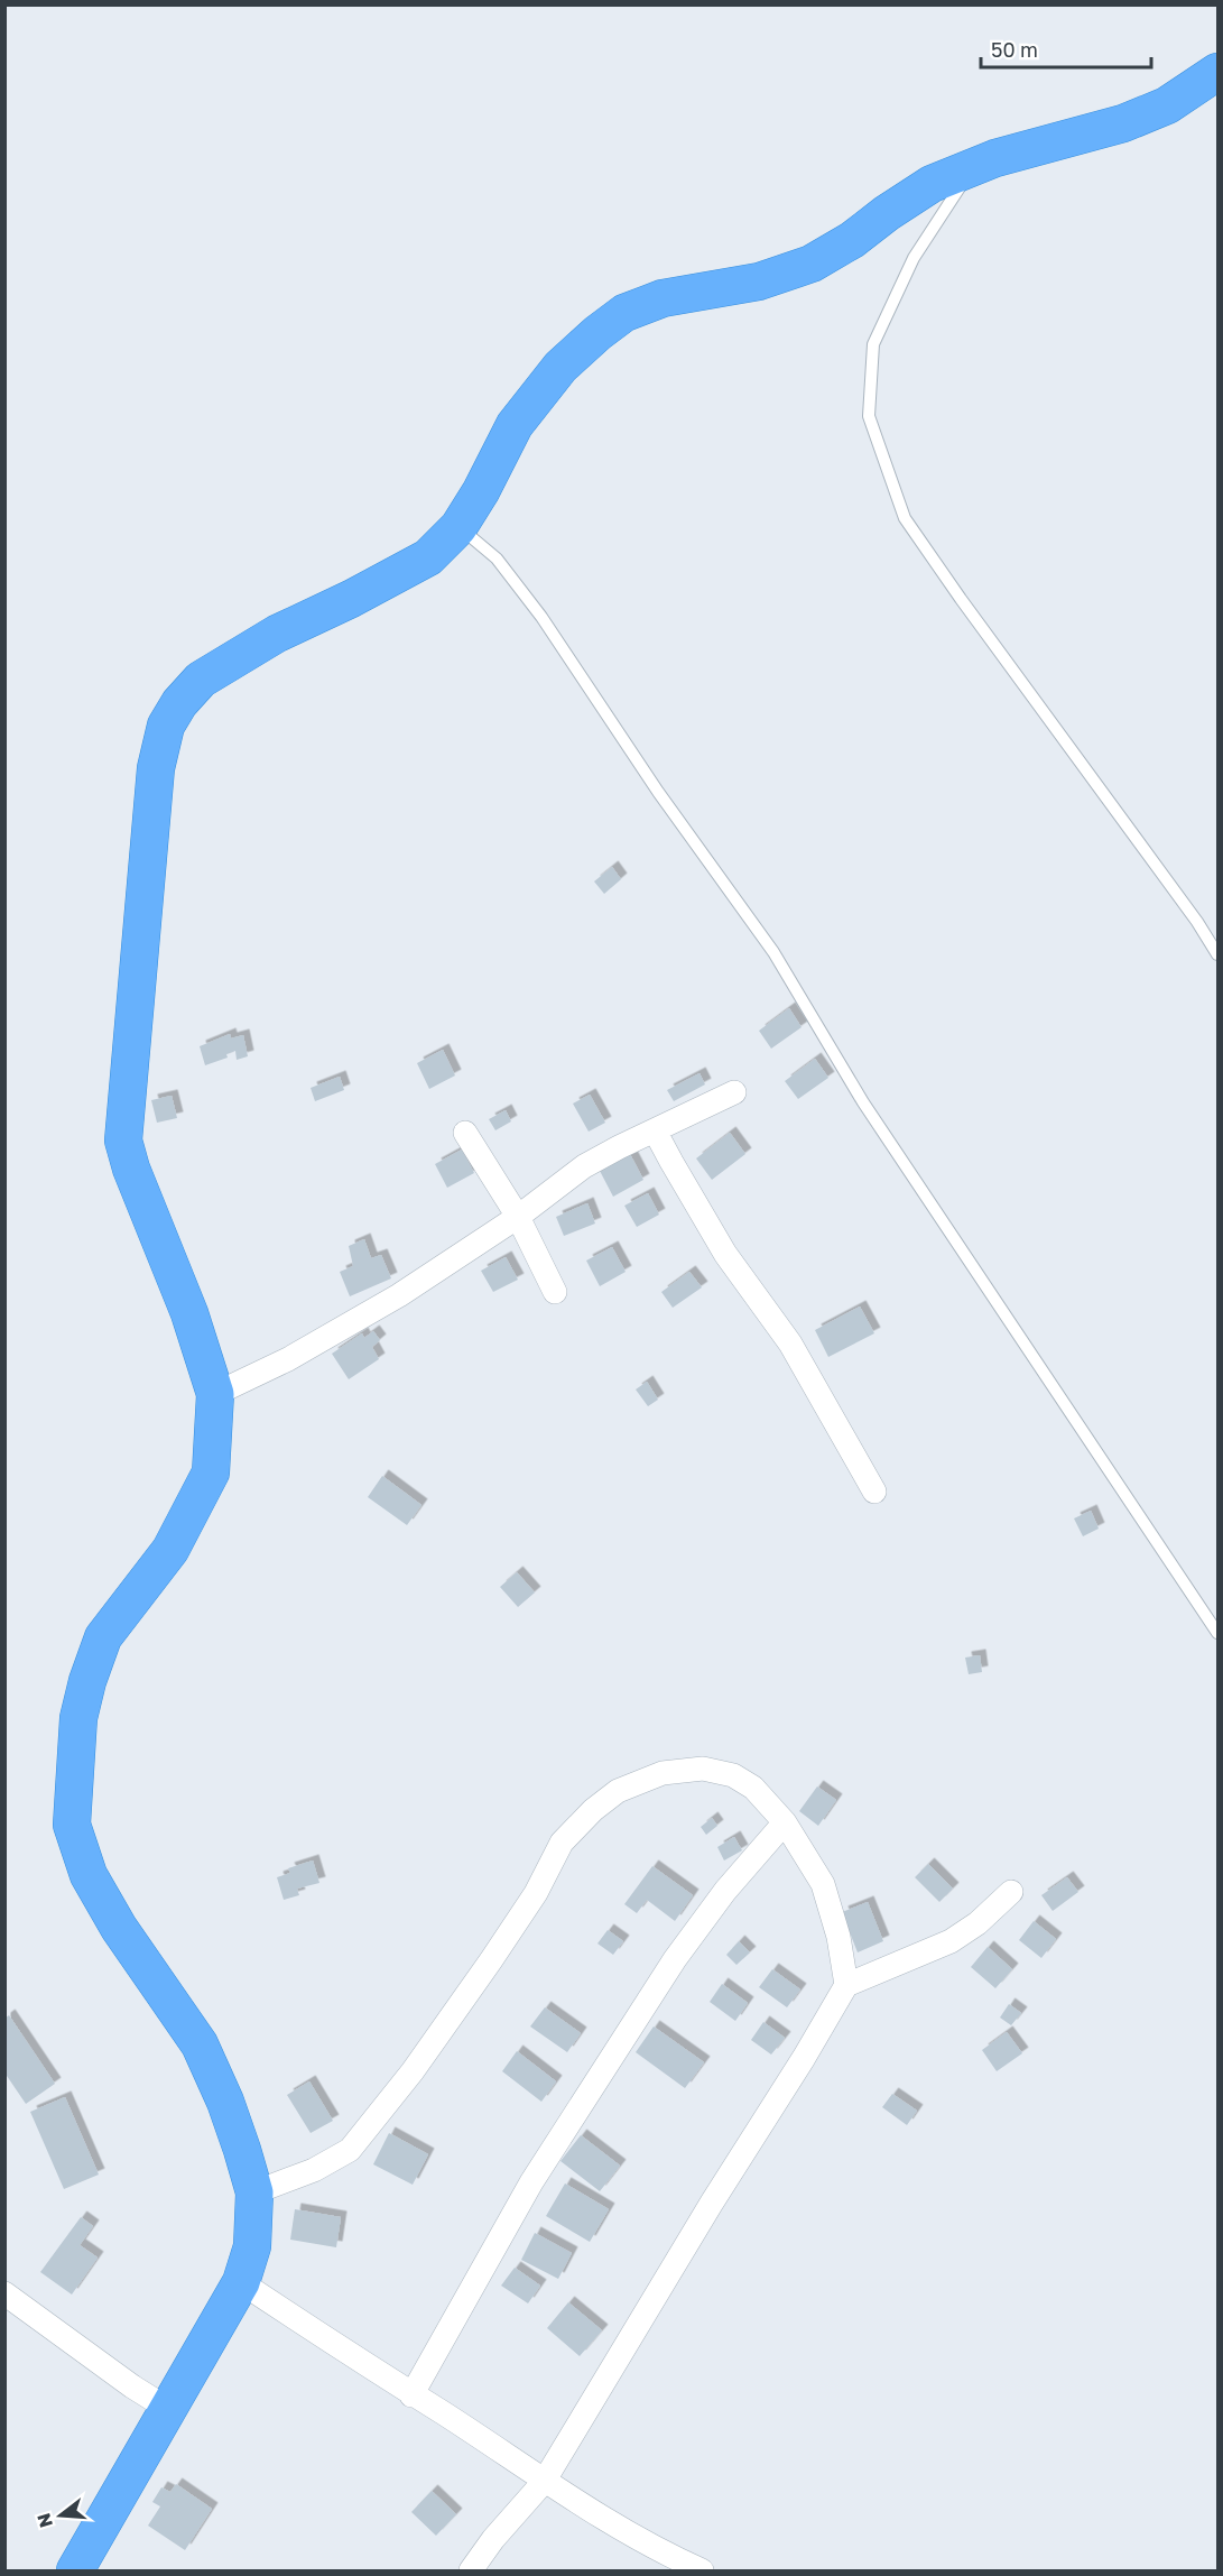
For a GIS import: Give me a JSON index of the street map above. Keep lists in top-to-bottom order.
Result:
{
  "scale_bar": "50 m",
  "north": "left"
}
